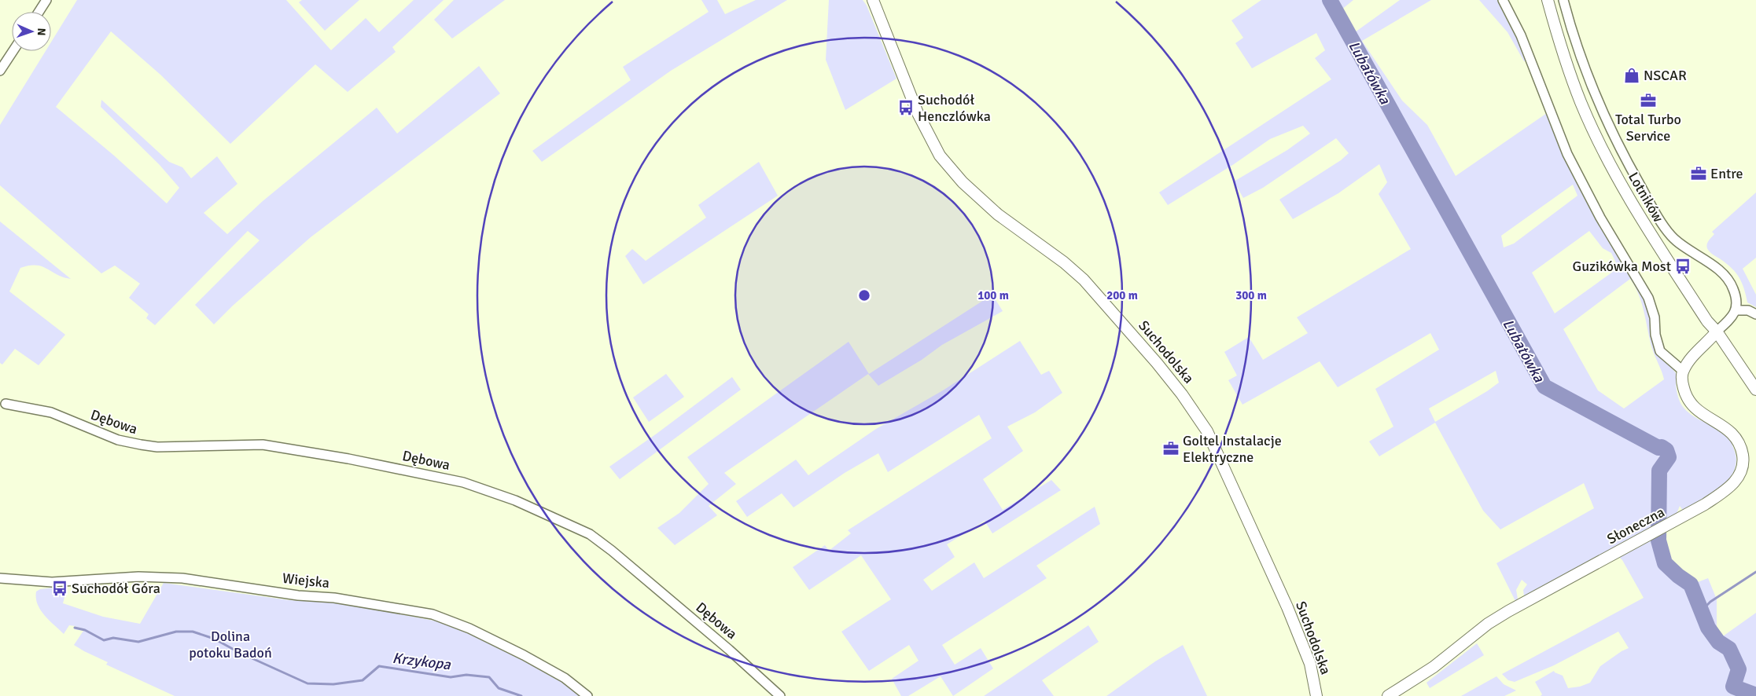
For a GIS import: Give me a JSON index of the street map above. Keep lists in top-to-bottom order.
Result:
{
  "streets": {
    "street": [
      "Lotników",
      "Suchodolska",
      "Dębowa",
      "Słoneczna",
      "Wiejska"
    ]
  },
  "water": ["Lubatówka", "Krzykopa"],
  "parks": ["Dolina potoku Badoń"],
  "places": {
    "shop": ["NSCAR"],
    "office": ["Total Turbo Service", "Entre", "Goltel Instalacje Elektryczne"],
    "bus stop": ["Suchodół Henczlówka", "Guzikówka Most", "Suchodół Góra"]
  },
  "north": "right",
  "rings": ["100 m", "200 m", "300 m"]
}
